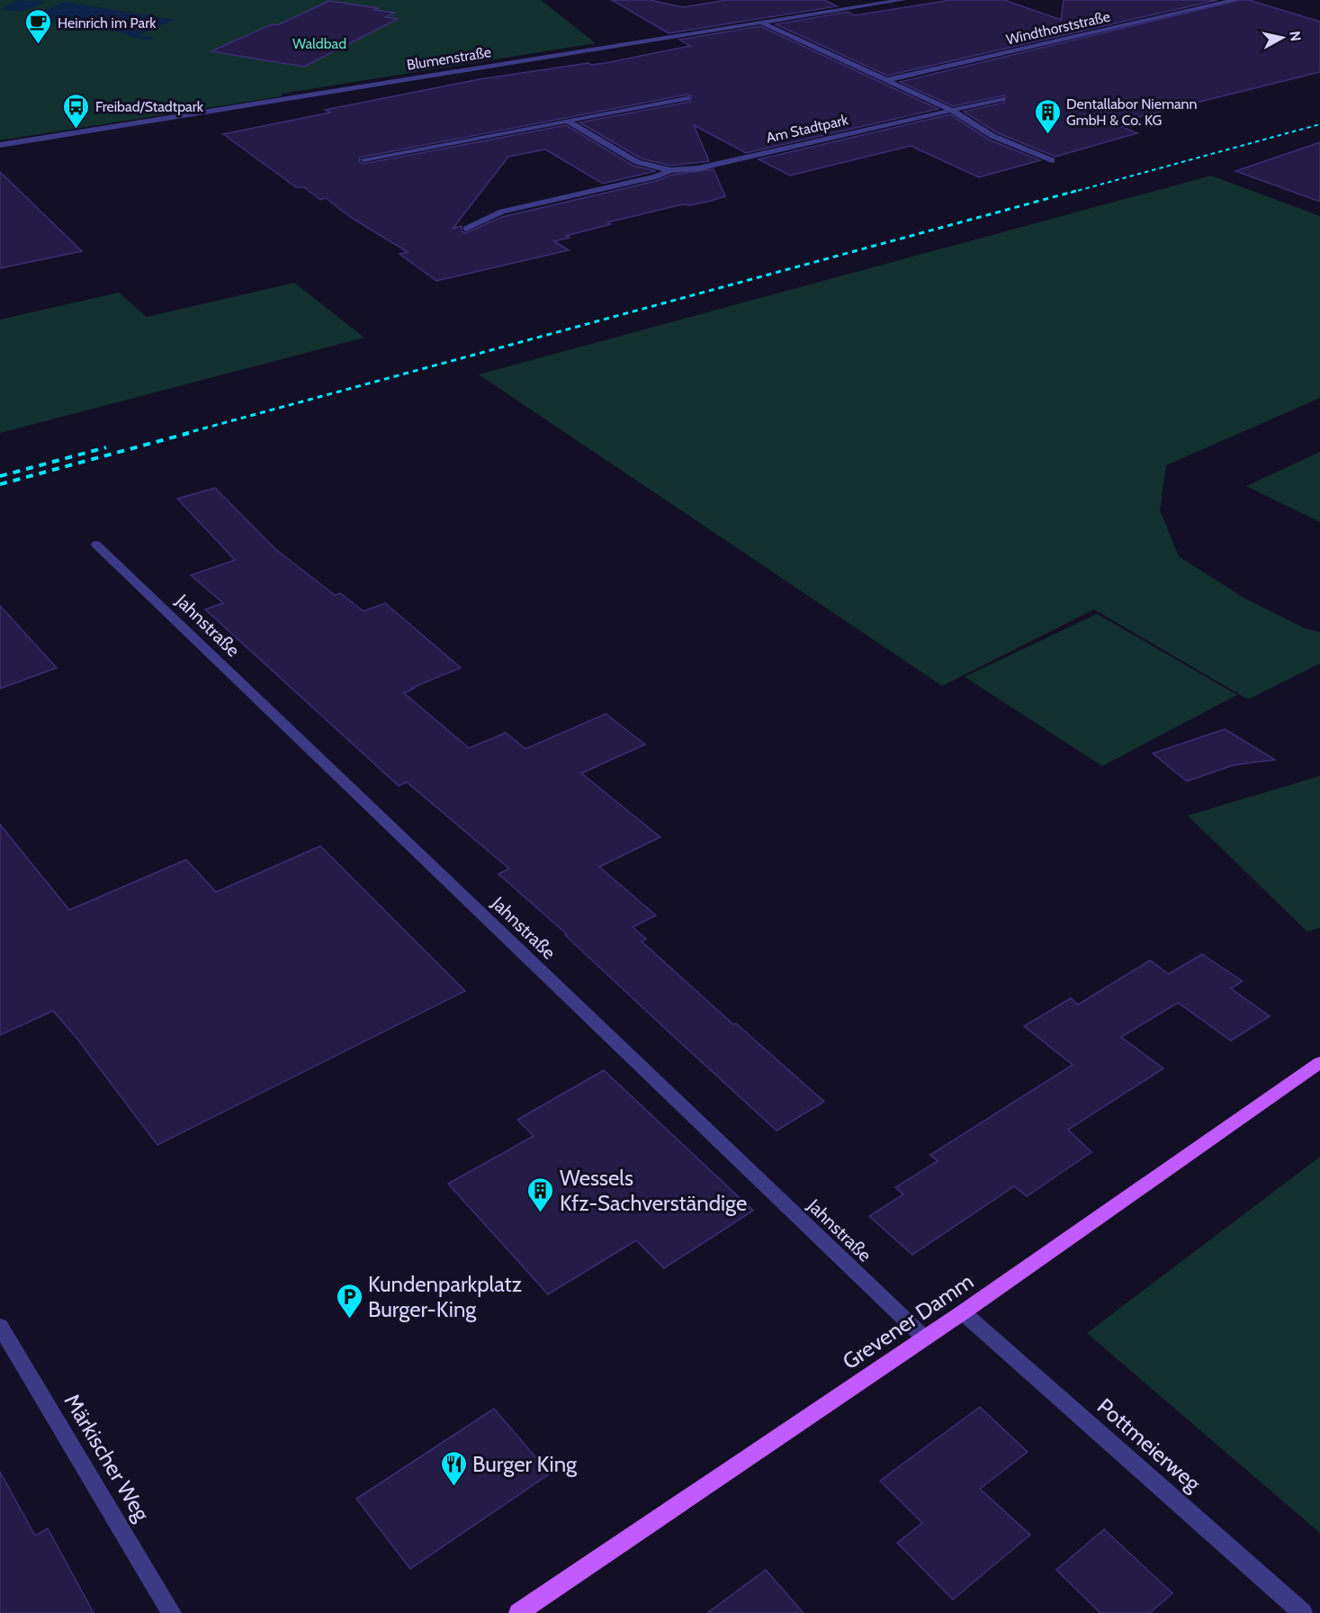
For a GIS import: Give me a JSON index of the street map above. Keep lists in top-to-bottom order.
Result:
{
  "streets": {
    "main road": ["Grevener Damm"],
    "street": [
      "Windthorststraße",
      "Blumenstraße",
      "Am Stadtpark",
      "Jahnstraße",
      "Pottmeierweg",
      "Märkischer Weg"
    ]
  },
  "crossings": [
    ["Jahnstraße", "Grevener Damm"],
    ["Grevener Damm", "Pottmeierweg"]
  ],
  "parks": ["Waldbad"],
  "places": {
    "cafe": ["Heinrich im Park"],
    "bus stop": ["Freibad/Stadtpark"],
    "building": ["Dentallabor Niemann GmbH & Co. KG", "Wessels Kfz-Sachverständige"],
    "parking": ["Kundenparkplatz Burger-King"],
    "restaurant": ["Burger King"]
  },
  "north": "right"
}
